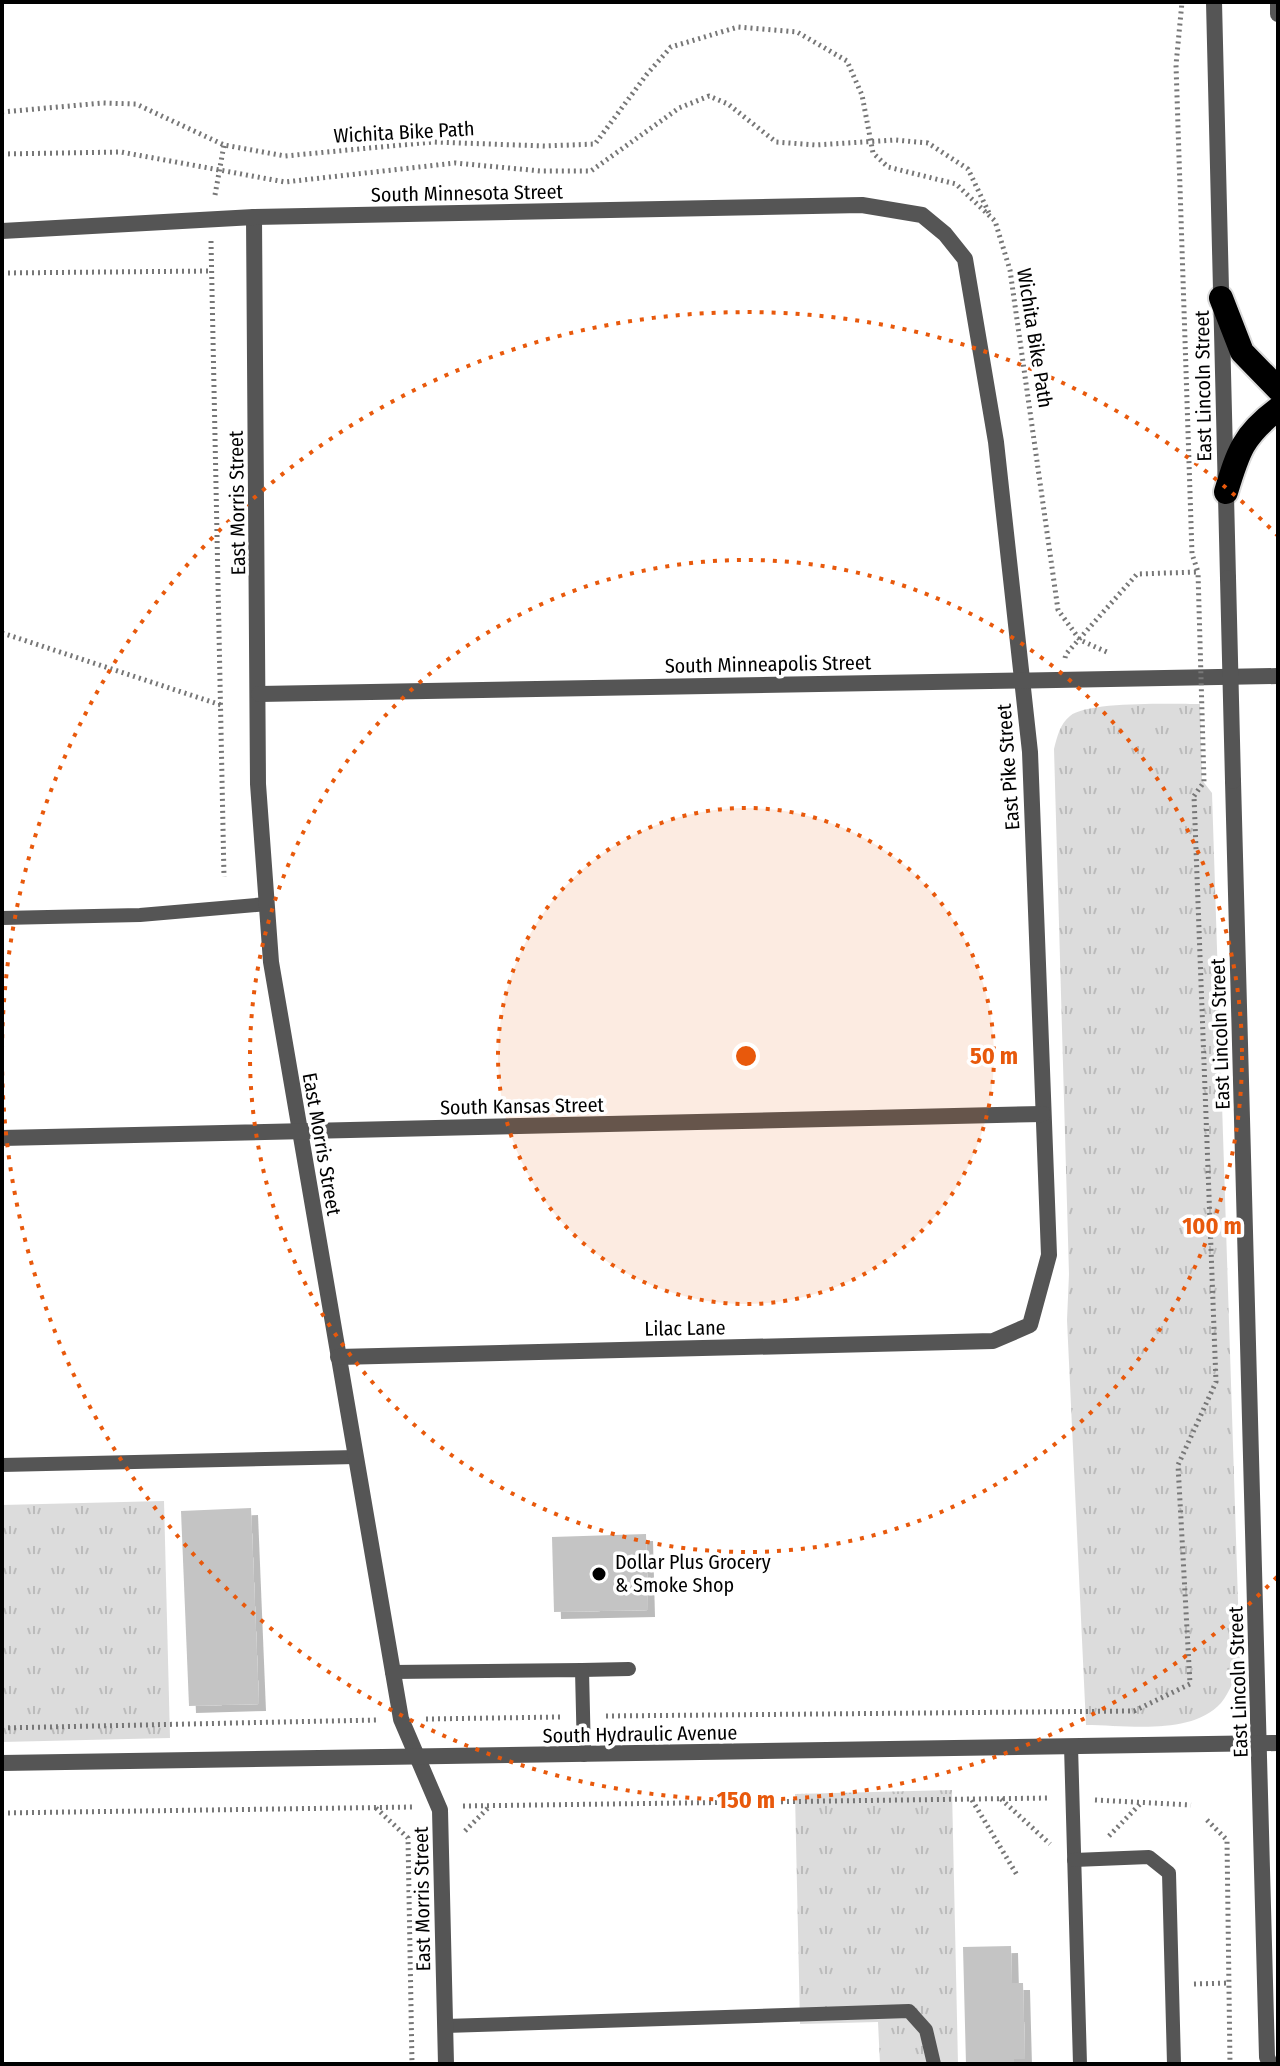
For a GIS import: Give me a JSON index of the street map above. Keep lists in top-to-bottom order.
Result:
{
  "streets": {
    "street": [
      "South Minnesota Street",
      "East Lincoln Street",
      "East Morris Street",
      "South Minneapolis Street",
      "East Pike Street",
      "South Kansas Street",
      "Lilac Lane",
      "South Hydraulic Avenue"
    ],
    "path": ["Wichita Bike Path"]
  },
  "crossings": [
    ["South Minnesota Street", "East Morris Street"],
    ["South Minnesota Street", "East Pike Street"],
    ["East Lincoln Street", "South Hydraulic Avenue"],
    ["East Morris Street", "South Minneapolis Street"],
    ["East Morris Street", "South Kansas Street"],
    ["East Morris Street", "Lilac Lane"],
    ["East Morris Street", "South Hydraulic Avenue"],
    ["South Minneapolis Street", "East Pike Street"],
    ["East Pike Street", "South Kansas Street"],
    ["East Pike Street", "Lilac Lane"]
  ],
  "places": ["Dollar Plus Grocery & Smoke Shop"],
  "rings": ["50 m", "100 m", "150 m"]
}
